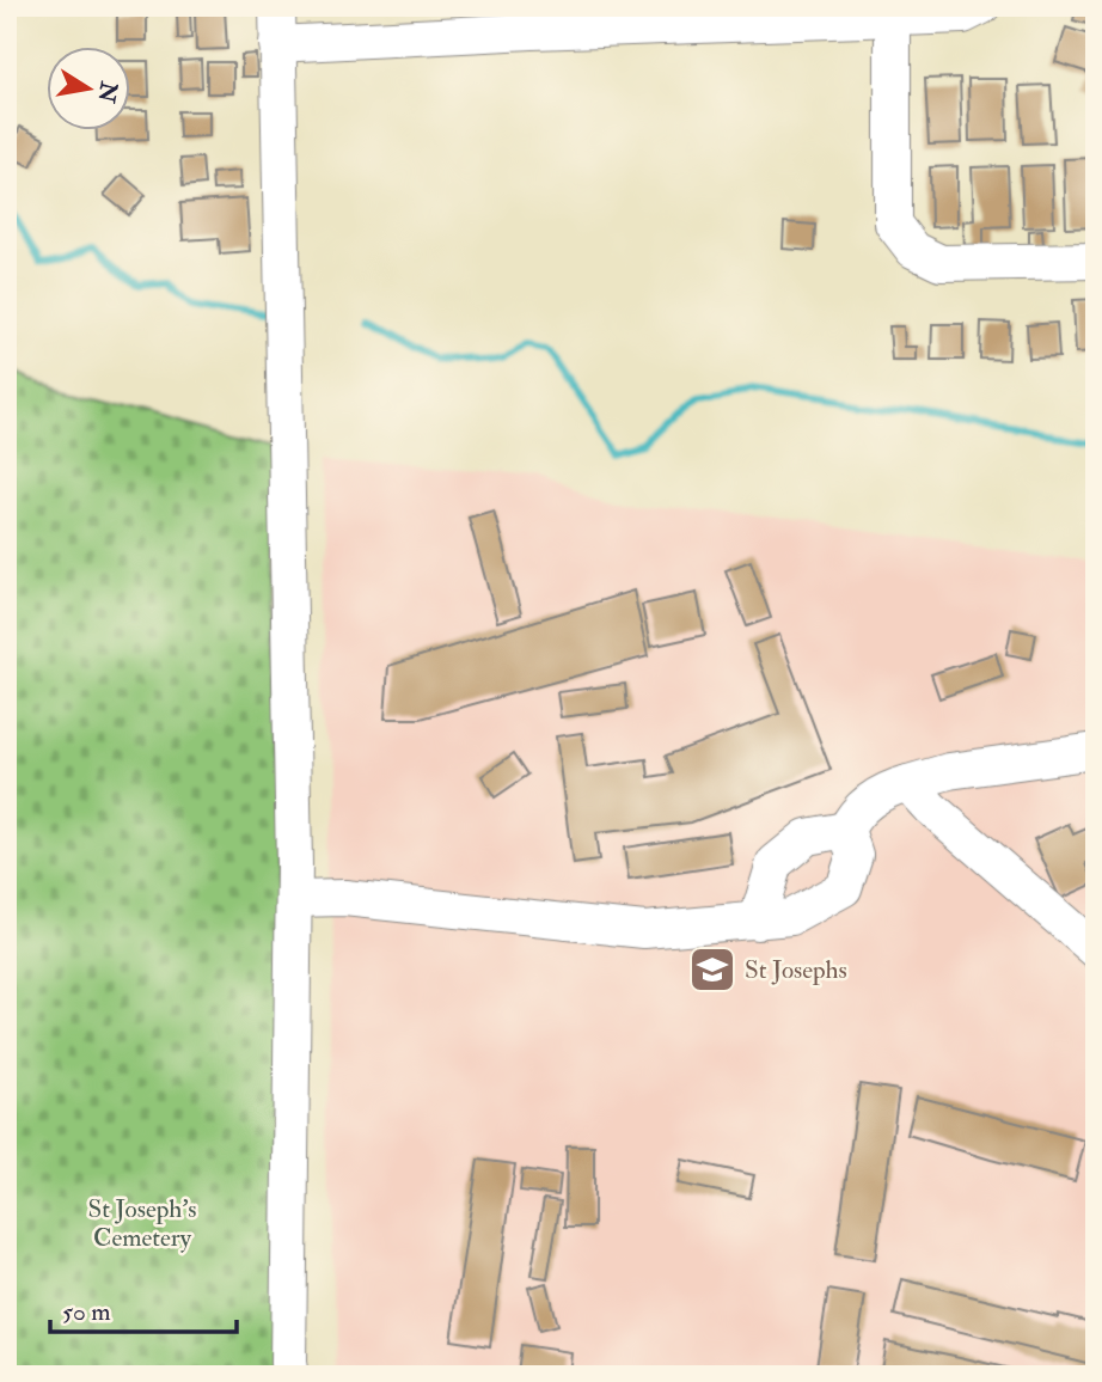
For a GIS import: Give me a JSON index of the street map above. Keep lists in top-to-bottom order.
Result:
{
  "parks": ["St Joseph's Cemetery"],
  "places": {
    "school or university": ["St Josephs"]
  },
  "scale_bar": "50 m",
  "north": "right"
}
